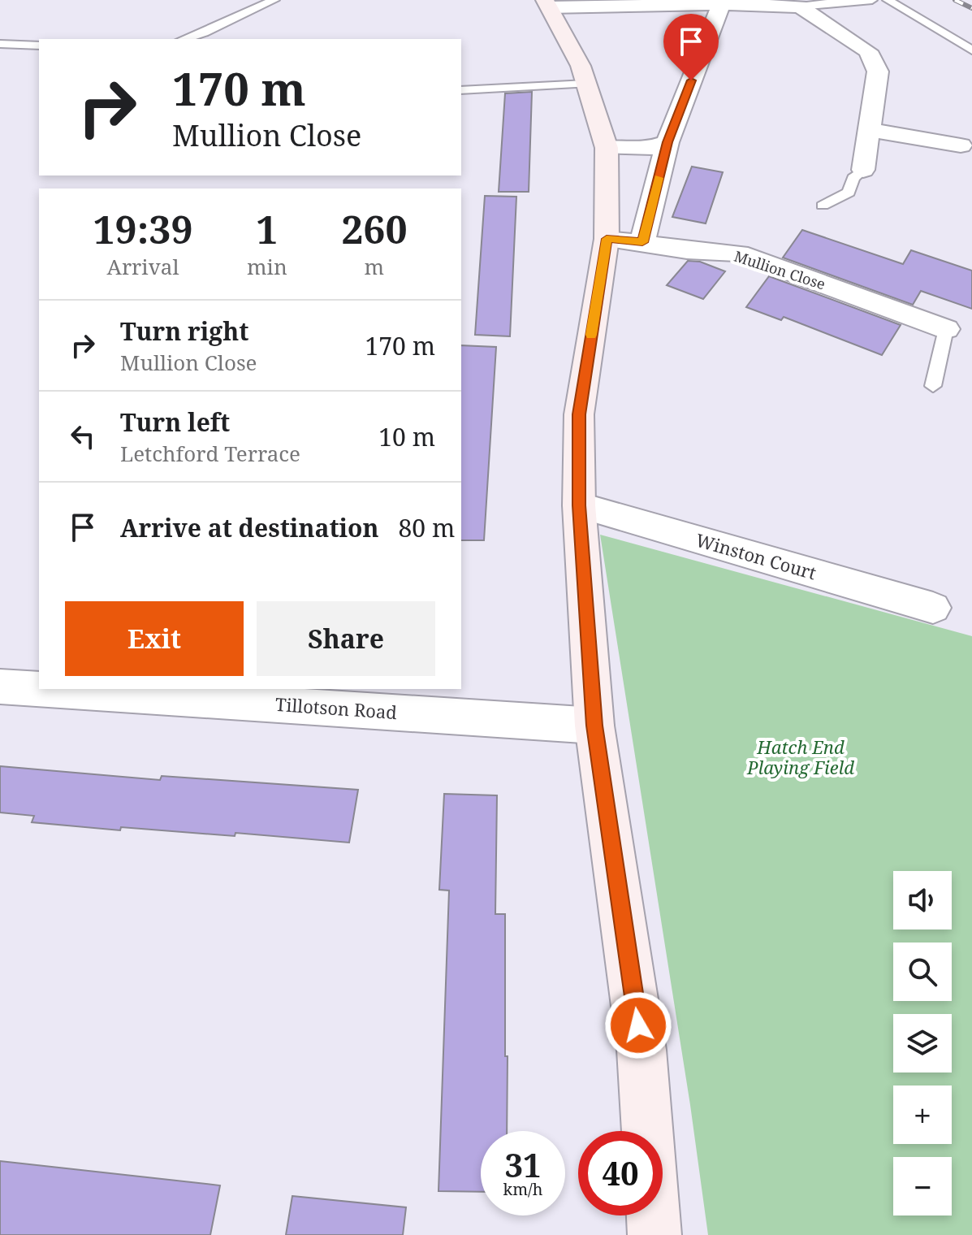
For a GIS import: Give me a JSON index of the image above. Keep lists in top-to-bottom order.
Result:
{
  "streets": {
    "street": ["Mullion Close", "Winston Court", "Tillotson Road"]
  },
  "parks": ["Hatch End Playing Field"],
  "page": {
    "turn": ["170 m", "Mullion Close"],
    "eta": [
      "19:39",
      "Arrival",
      "1",
      "min",
      "260",
      "m"
    ],
    "list": [
      {
        "name": "Turn right",
        "note": "Mullion Close",
        "value": "170 m"
      },
      {
        "name": "Turn left",
        "note": "Letchford Terrace",
        "value": "10 m"
      },
      {
        "name": "Arrive at destination",
        "value": "80 m"
      }
    ],
    "buttons": ["Exit", "Share"],
    "map_buttons": ["+", "−"],
    "speed": "31 km/h",
    "limit": "40"
  }
}
